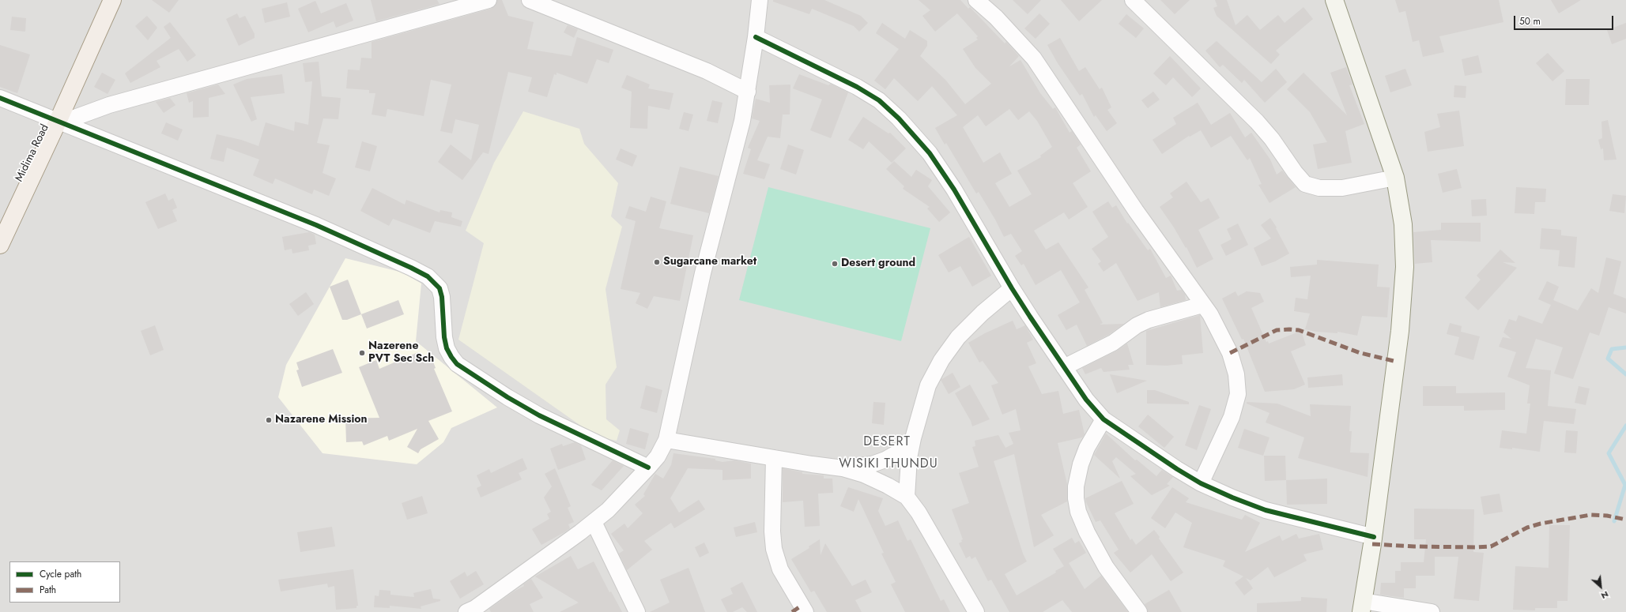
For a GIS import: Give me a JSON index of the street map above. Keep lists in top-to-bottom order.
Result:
{
  "streets": {
    "main road": ["Midima Road"]
  },
  "districts": ["DESERT", "WISIKI THUNDU"],
  "places": [
    "Sugarcane market",
    "Desert ground",
    "Nazerene PVT Sec Sch",
    "Nazarene Mission"
  ],
  "legend": ["Cycle path", "Path"],
  "scale_bar": "50 m",
  "north": "bottom right"
}
